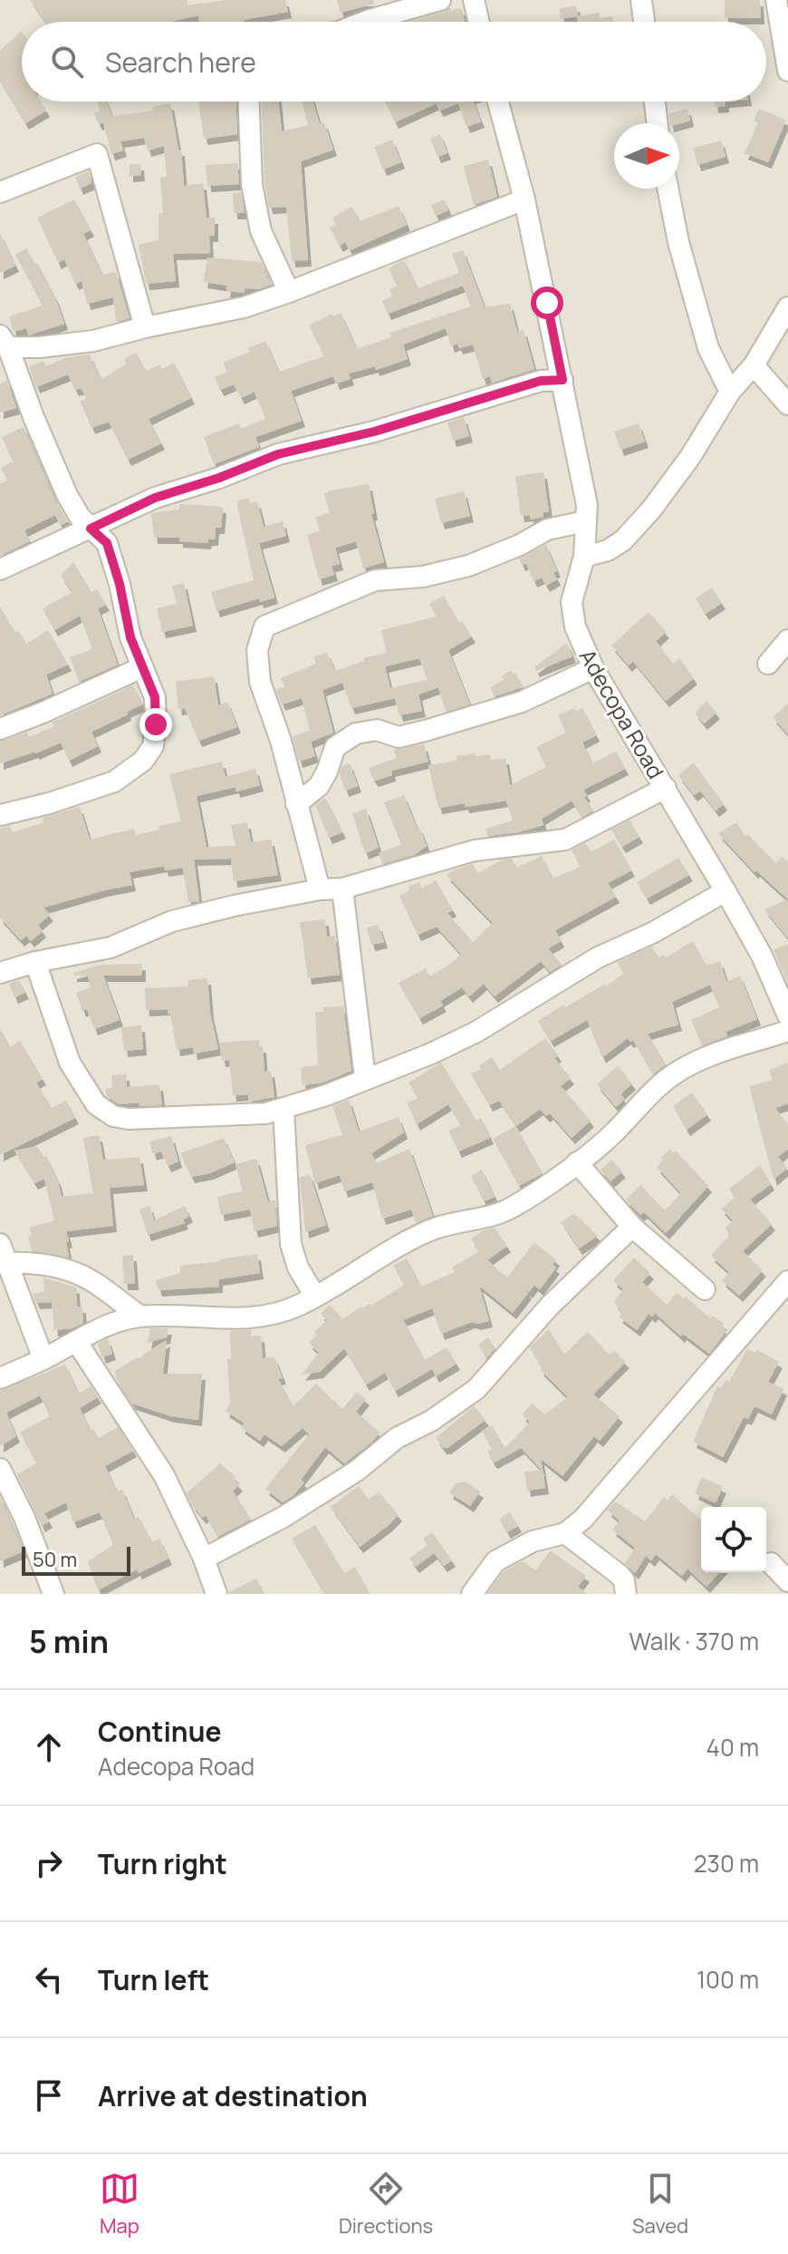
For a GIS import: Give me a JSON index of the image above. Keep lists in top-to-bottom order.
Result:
{
  "streets": {
    "street": ["Adecopa Road"]
  },
  "scale_bar": "50 m",
  "north": "right",
  "page": {
    "search": "Search here",
    "scale": "50 m",
    "heading": ["5 min", "Walk · 370 m"],
    "list": [
      ["Continue", "Adecopa Road", "40 m"],
      ["Turn right", "230 m"],
      ["Turn left", "100 m"],
      "Arrive at destination"
    ],
    "nav": ["Map", "Directions", "Saved"]
  }
}
